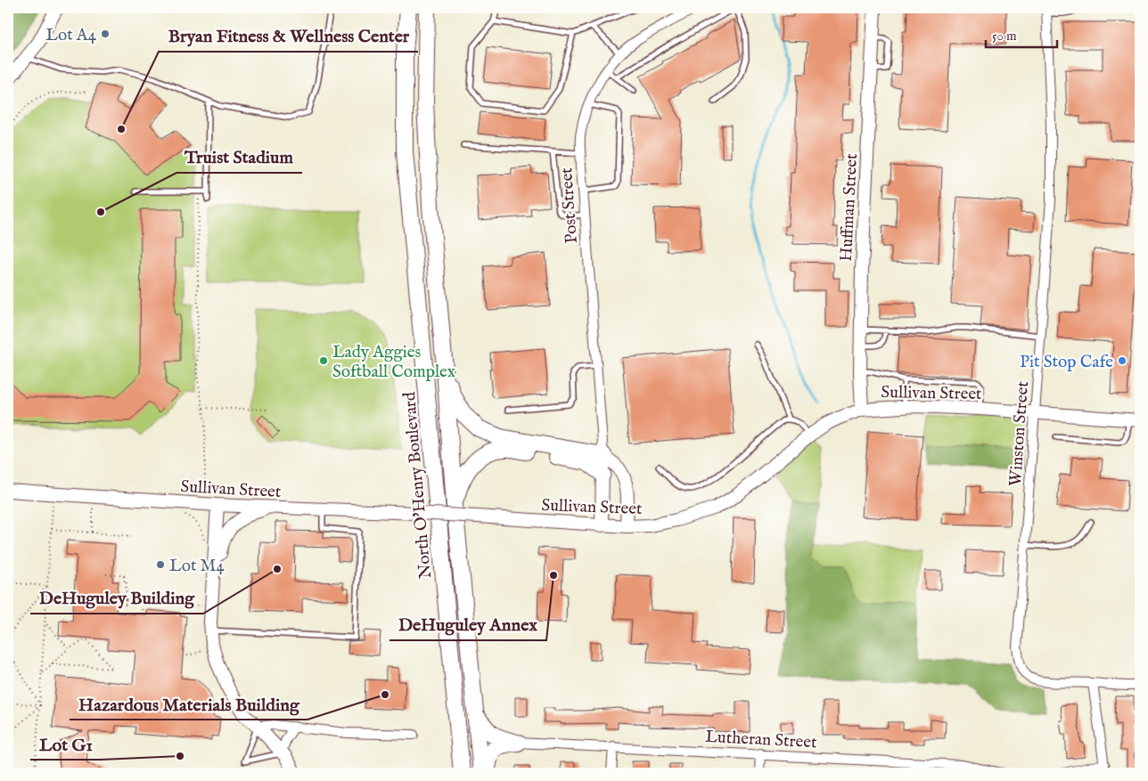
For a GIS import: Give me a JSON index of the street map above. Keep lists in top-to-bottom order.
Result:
{
  "streets": {
    "highway": ["North O'Henry Boulevard"],
    "street": [
      "Post Street",
      "Huffman Street",
      "Sullivan Street",
      "Winston Street",
      "Lutheran Street"
    ]
  },
  "crossings": [
    ["Post Street", "Sullivan Street"],
    ["Huffman Street", "Sullivan Street"],
    ["Sullivan Street", "Winston Street"]
  ],
  "places": [
    "Lot A4",
    "Bryan Fitness & Wellness Center",
    "Truist Stadium",
    "Lady Aggies Softball Complex",
    "Pit Stop Cafe",
    "Lot M4",
    "DeHuguley Building",
    "DeHuguley Annex",
    "Hazardous Materials Building",
    "Lot G1"
  ],
  "scale_bar": "50 m"
}
